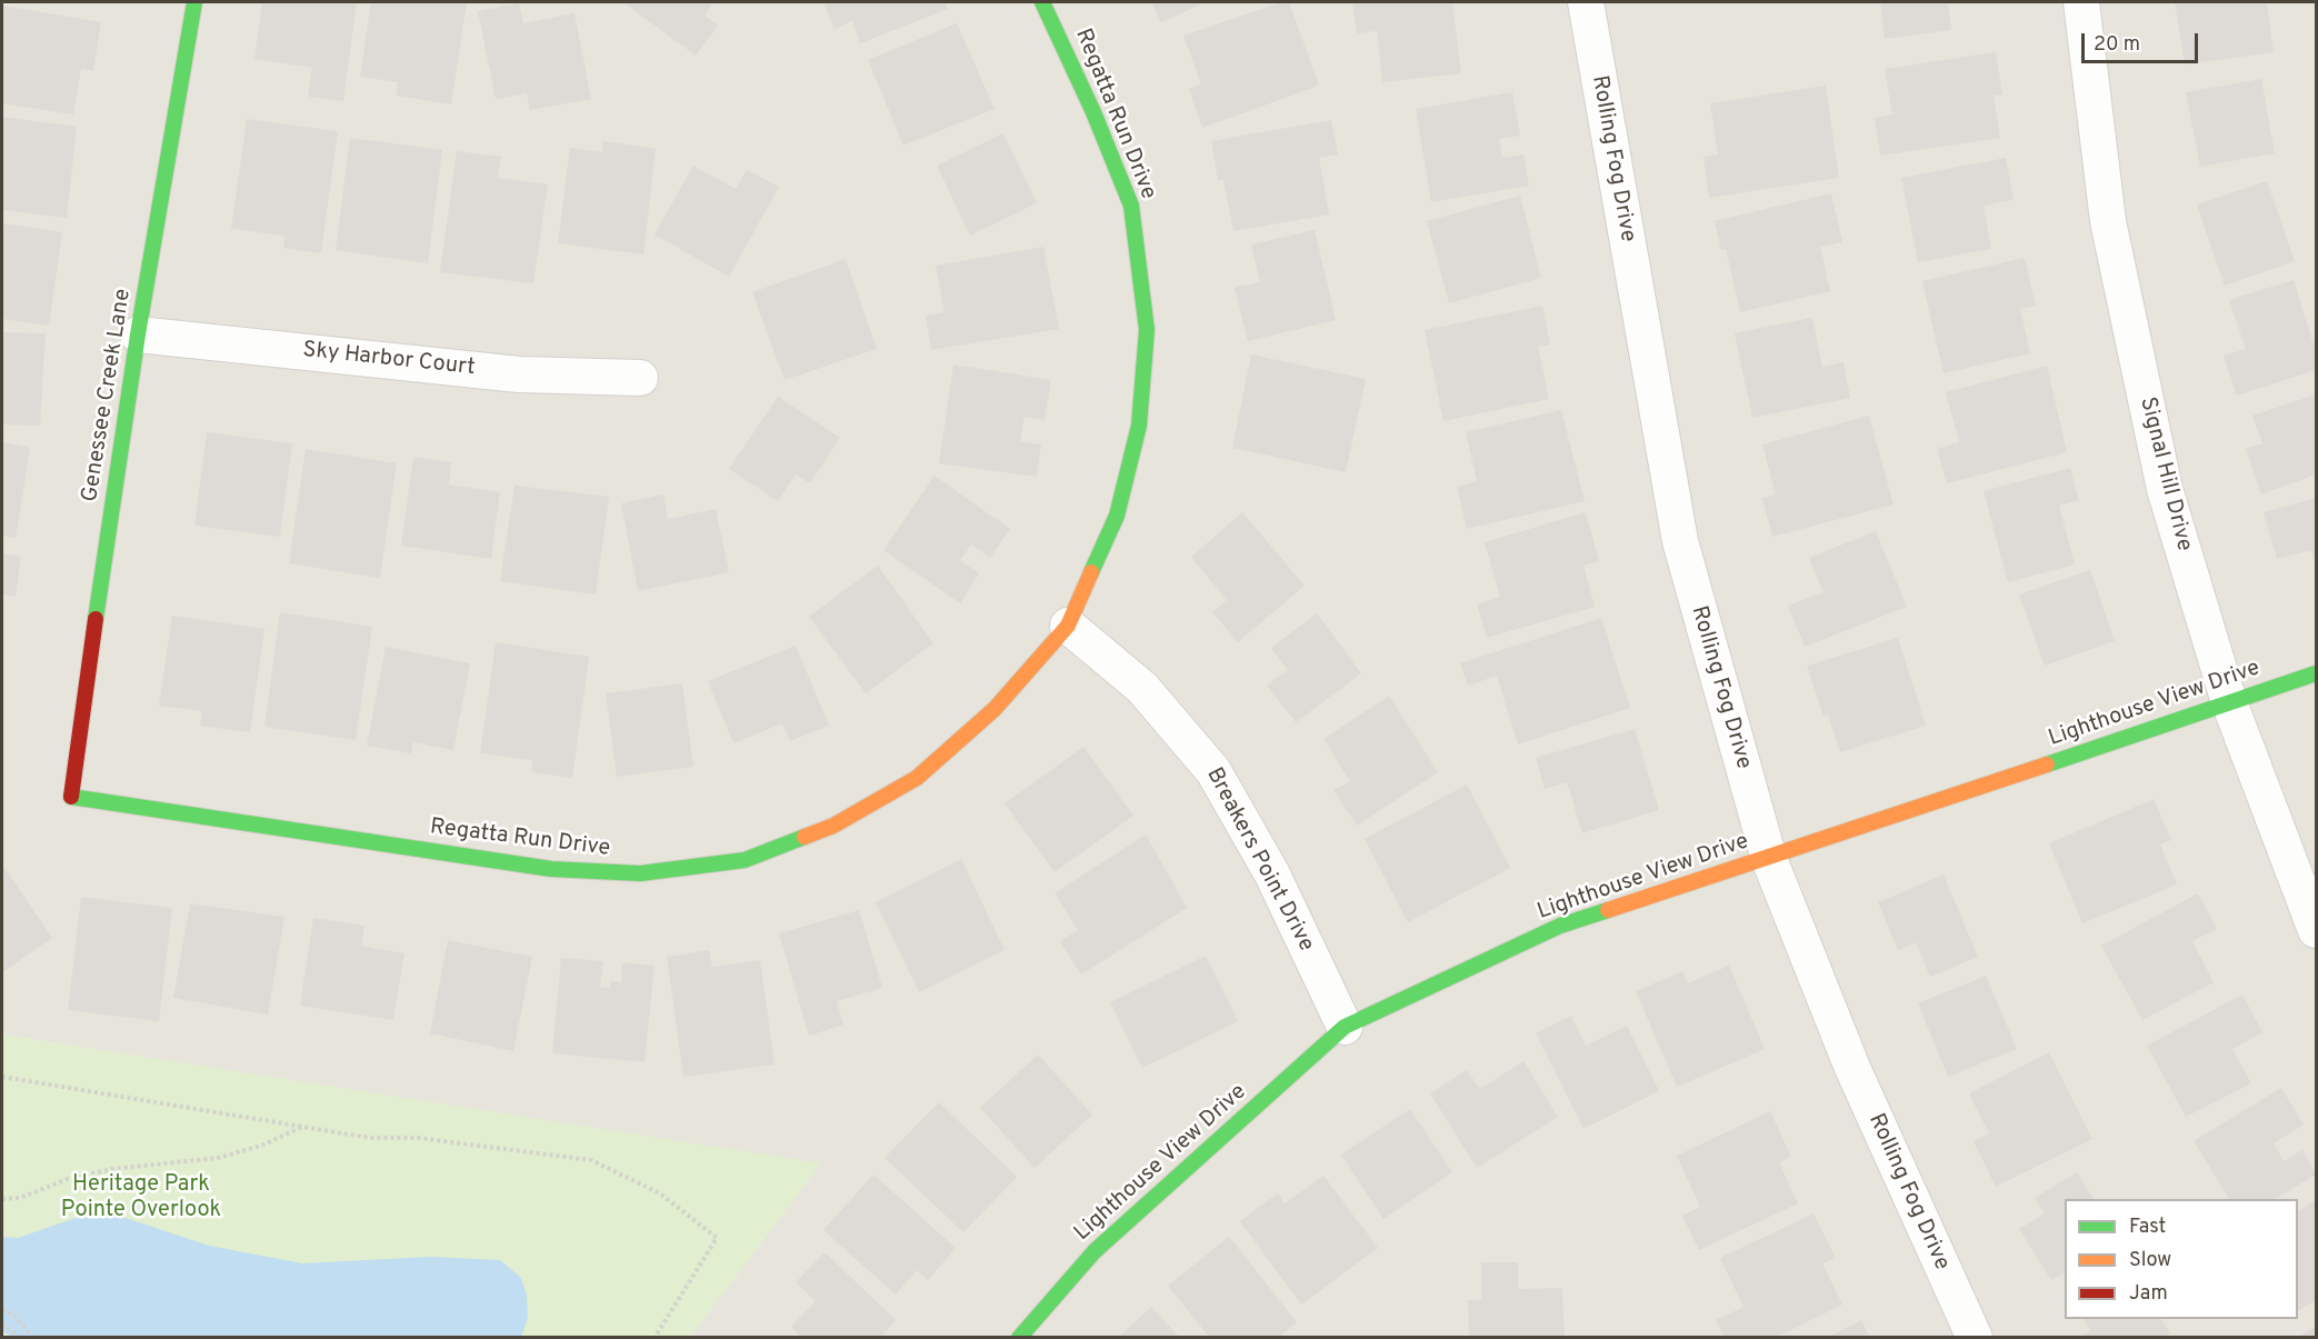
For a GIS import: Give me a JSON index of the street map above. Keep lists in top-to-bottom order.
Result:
{
  "streets": {
    "street": [
      "Regatta Run Drive",
      "Rolling Fog Drive",
      "Sky Harbor Court",
      "Genessee Creek Lane",
      "Signal Hill Drive",
      "Lighthouse View Drive",
      "Breakers Point Drive"
    ]
  },
  "crossings": [
    ["Regatta Run Drive", "Genessee Creek Lane"],
    ["Regatta Run Drive", "Breakers Point Drive"],
    ["Rolling Fog Drive", "Lighthouse View Drive"],
    ["Sky Harbor Court", "Genessee Creek Lane"],
    ["Signal Hill Drive", "Lighthouse View Drive"],
    ["Lighthouse View Drive", "Breakers Point Drive"]
  ],
  "parks": ["Heritage Park Pointe Overlook"],
  "legend": ["Fast", "Slow", "Jam"],
  "scale_bar": "20 m"
}
